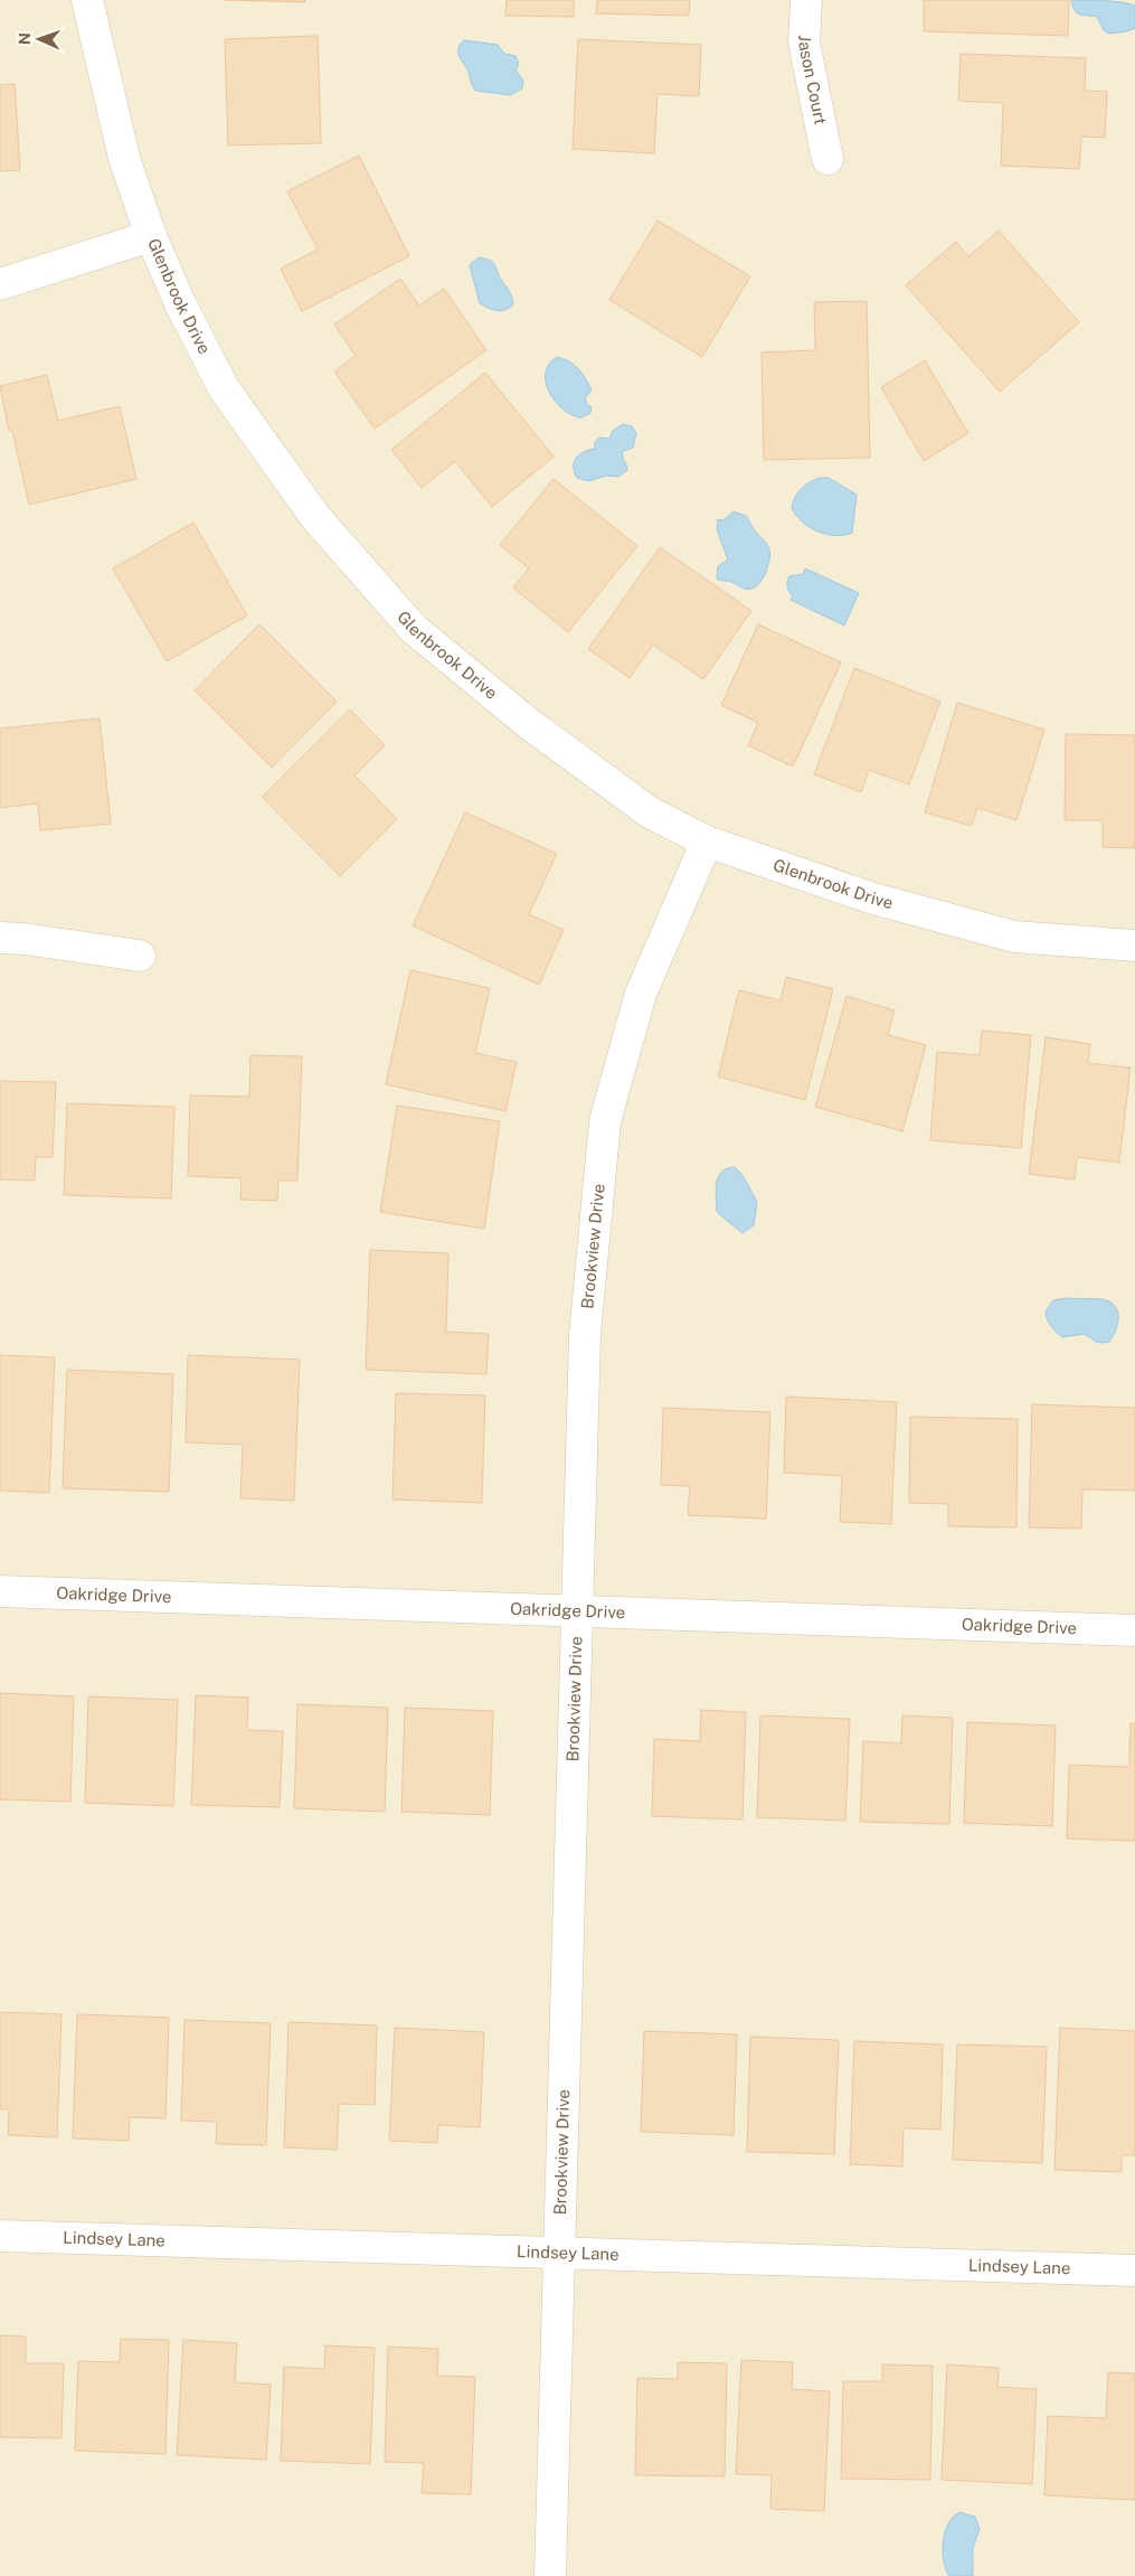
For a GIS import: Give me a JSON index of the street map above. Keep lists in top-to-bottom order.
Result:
{
  "streets": {
    "street": [
      "Jason Court",
      "Glenbrook Drive",
      "Brookview Drive",
      "Oakridge Drive",
      "Lindsey Lane"
    ]
  },
  "crossings": [
    ["Glenbrook Drive", "Brookview Drive"],
    ["Brookview Drive", "Oakridge Drive"],
    ["Brookview Drive", "Lindsey Lane"]
  ],
  "north": "left"
}
